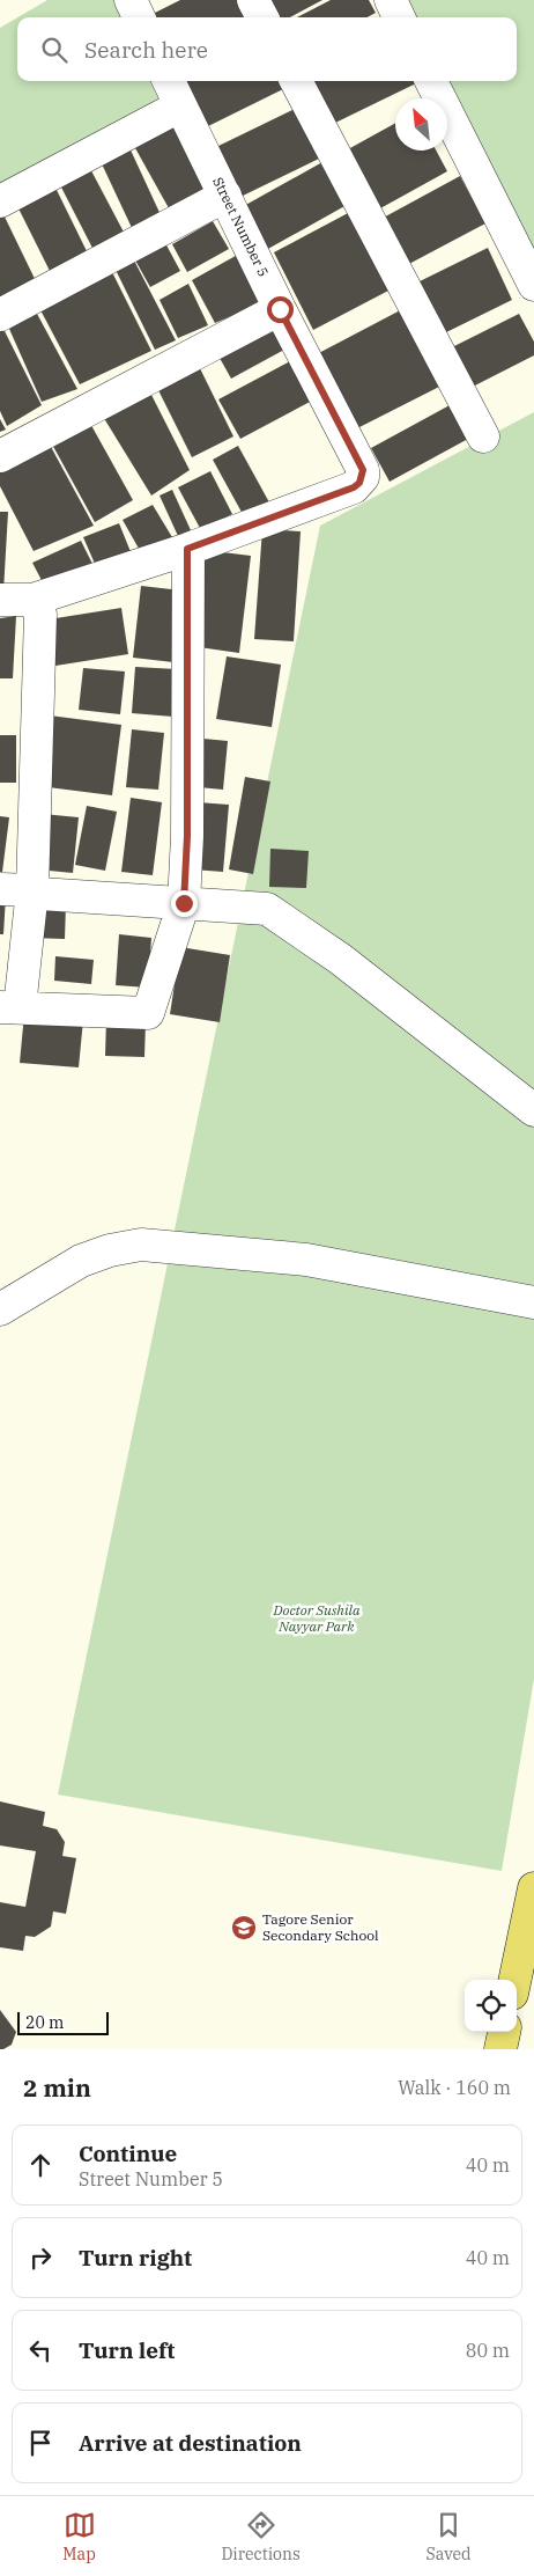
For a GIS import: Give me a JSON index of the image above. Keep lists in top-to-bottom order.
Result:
{
  "streets": {
    "street": ["Street Number 5"]
  },
  "parks": ["Doctor Sushila Nayyar Park"],
  "places": {
    "school or university": ["Tagore Senior Secondary School"]
  },
  "scale_bar": "20 m",
  "north": "top left",
  "page": {
    "search": "Search here",
    "scale": "20 m",
    "heading": ["2 min", "Walk · 160 m"],
    "list": [
      ["Continue", "Street Number 5", "40 m"],
      ["Turn right", "40 m"],
      ["Turn left", "80 m"],
      "Arrive at destination"
    ],
    "nav": ["Map", "Directions", "Saved"]
  }
}
